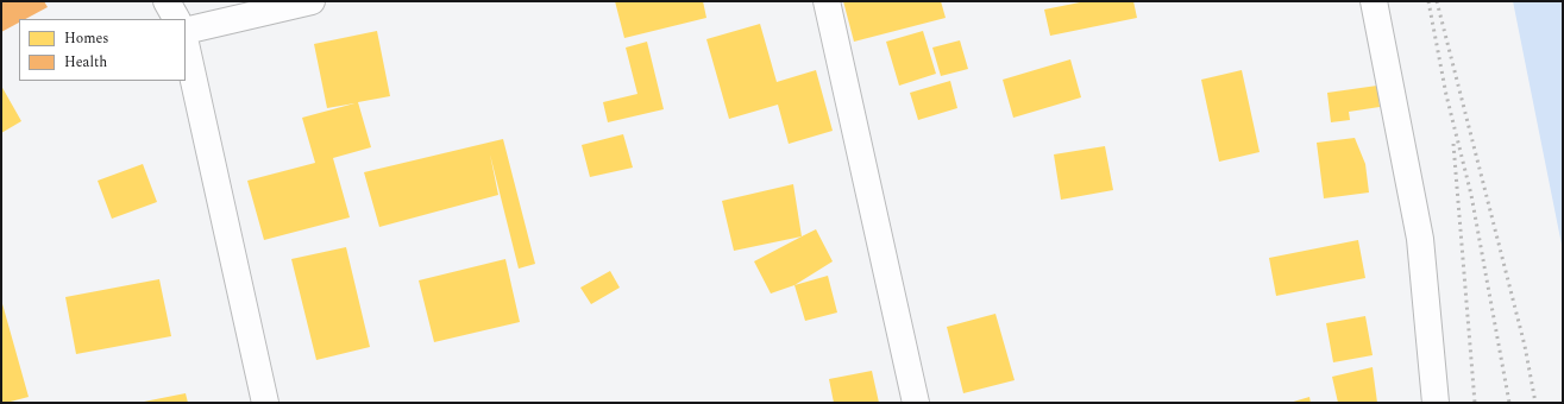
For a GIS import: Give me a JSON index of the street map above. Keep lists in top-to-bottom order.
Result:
{
  "legend": ["Homes", "Health"]
}
